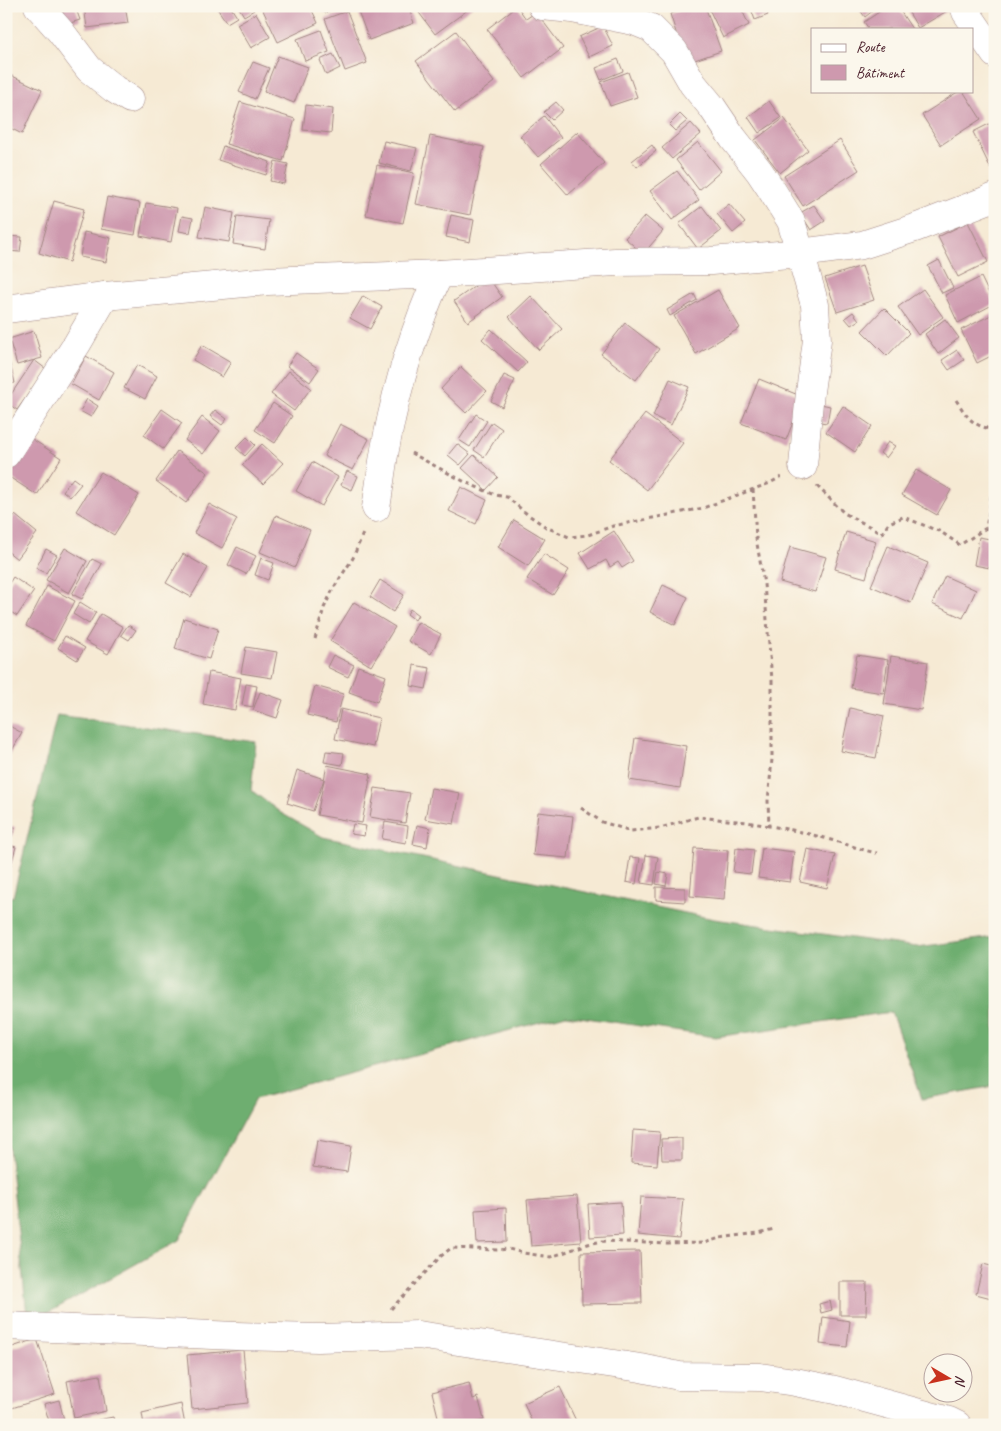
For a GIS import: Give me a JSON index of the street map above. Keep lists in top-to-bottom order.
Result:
{
  "legend": ["Route", "Bâtiment"],
  "north": "right"
}
